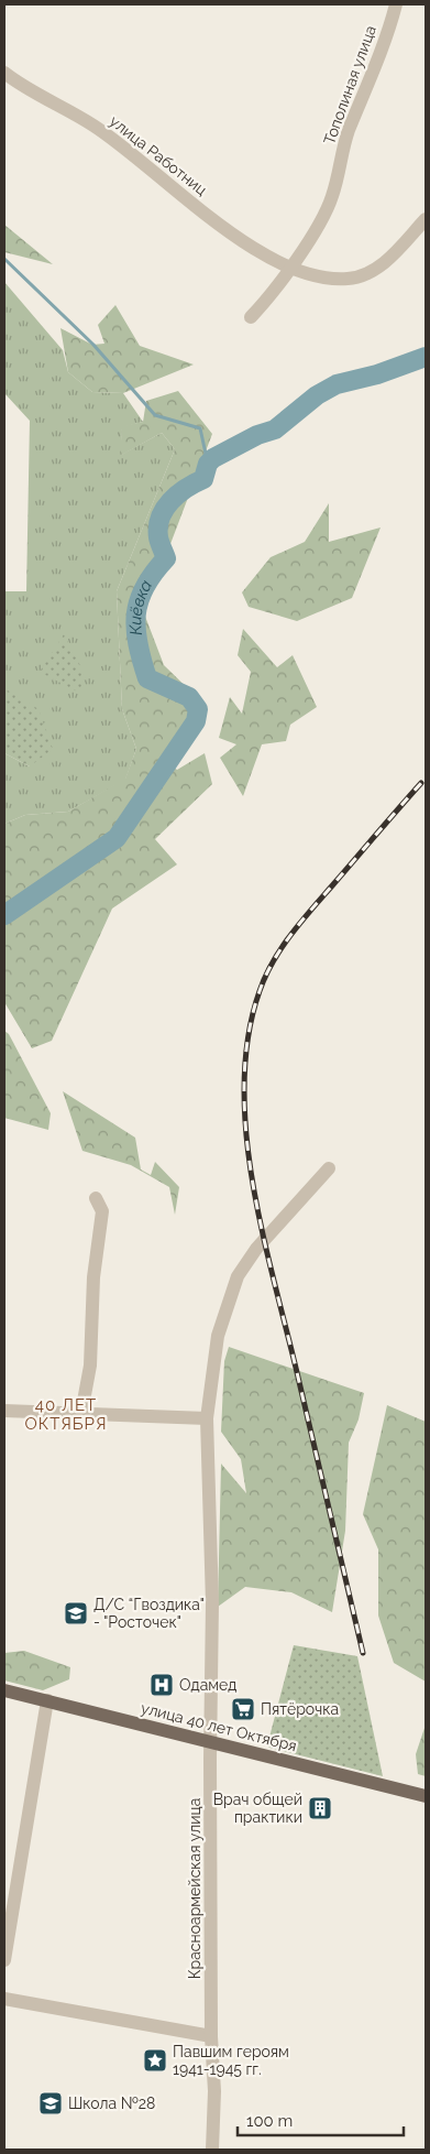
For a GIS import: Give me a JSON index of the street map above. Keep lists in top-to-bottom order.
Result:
{
  "streets": {
    "main road": ["улица 40 лет Октября"],
    "street": ["Тополиная улица", "улица Работниц", "Красноармейская улица"]
  },
  "crossings": [
    ["Тополиная улица", "улица Работниц"],
    ["улица 40 лет Октября", "Красноармейская улица"]
  ],
  "districts": ["40 ЛЕТ ОКТЯБРЯ"],
  "water": ["Киёвка"],
  "places": {
    "school or university": ["Д/С “Гвоздика\" - \"Росточек\"", "Школа №28"],
    "hospital": ["Одамед"],
    "supermarket": ["Пятёрочка"],
    "building": ["Врач общей практики"],
    "place": ["Павшим героям 1941-1945 гг."]
  },
  "scale_bar": "100 m"
}
